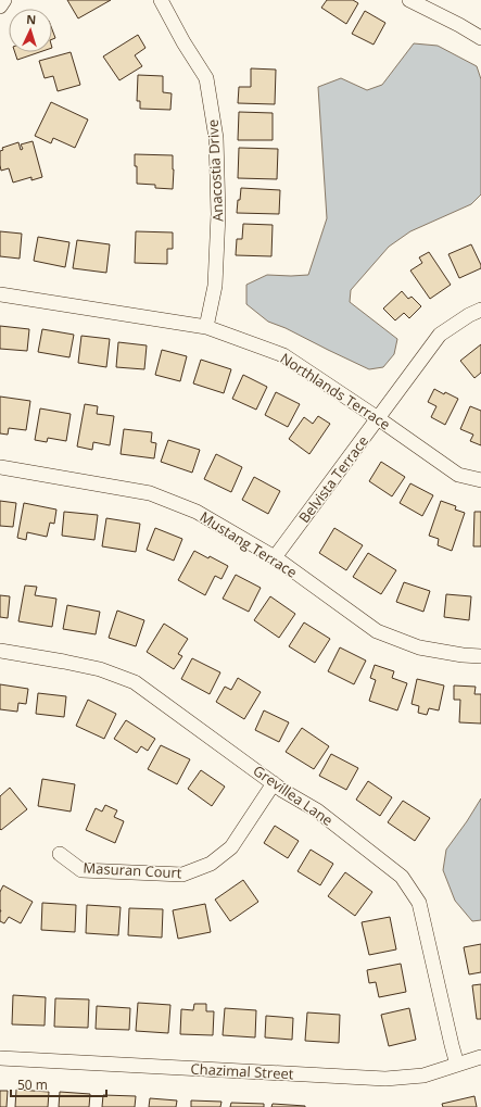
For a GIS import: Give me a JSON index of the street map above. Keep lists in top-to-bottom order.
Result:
{
  "streets": {
    "street": [
      "Anacostia Drive",
      "Northlands Terrace",
      "Belvista Terrace",
      "Mustang Terrace",
      "Grevillea Lane",
      "Masuran Court",
      "Chazimal Street"
    ]
  },
  "crossings": [
    ["Anacostia Drive", "Northlands Terrace"],
    ["Northlands Terrace", "Belvista Terrace"],
    ["Belvista Terrace", "Mustang Terrace"],
    ["Grevillea Lane", "Masuran Court"],
    ["Grevillea Lane", "Chazimal Street"]
  ],
  "scale_bar": "50 m",
  "north": "top"
}
